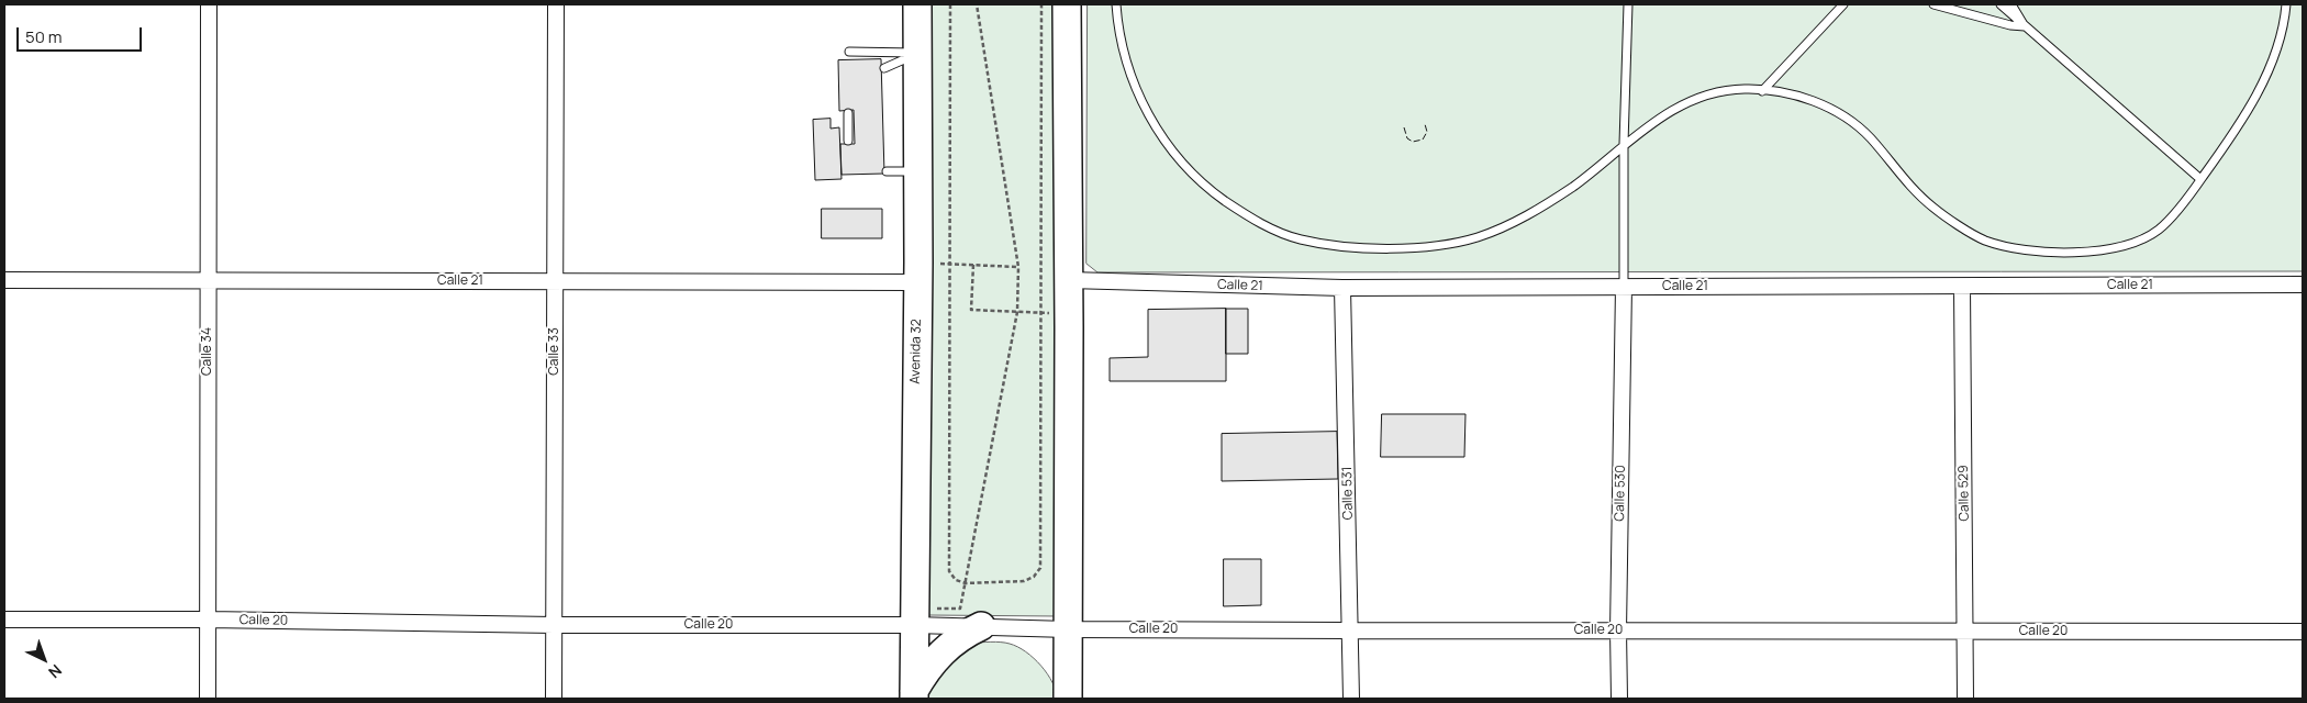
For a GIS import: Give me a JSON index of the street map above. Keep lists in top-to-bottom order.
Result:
{
  "streets": {
    "highway": ["Avenida 32"],
    "street": [
      "Calle 21",
      "Calle 34",
      "Calle 33",
      "Calle 531",
      "Calle 530",
      "Calle 529",
      "Calle 20"
    ]
  },
  "crossings": [
    ["Calle 21", "Calle 34"],
    ["Calle 21", "Calle 33"],
    ["Calle 21", "Avenida 32"],
    ["Calle 21", "Calle 531"],
    ["Calle 21", "Calle 530"],
    ["Calle 21", "Calle 529"],
    ["Calle 34", "Calle 20"],
    ["Calle 33", "Calle 20"],
    ["Avenida 32", "Calle 20"],
    ["Calle 531", "Calle 20"],
    ["Calle 530", "Calle 20"],
    ["Calle 529", "Calle 20"]
  ],
  "scale_bar": "50 m",
  "north": "bottom right"
}
